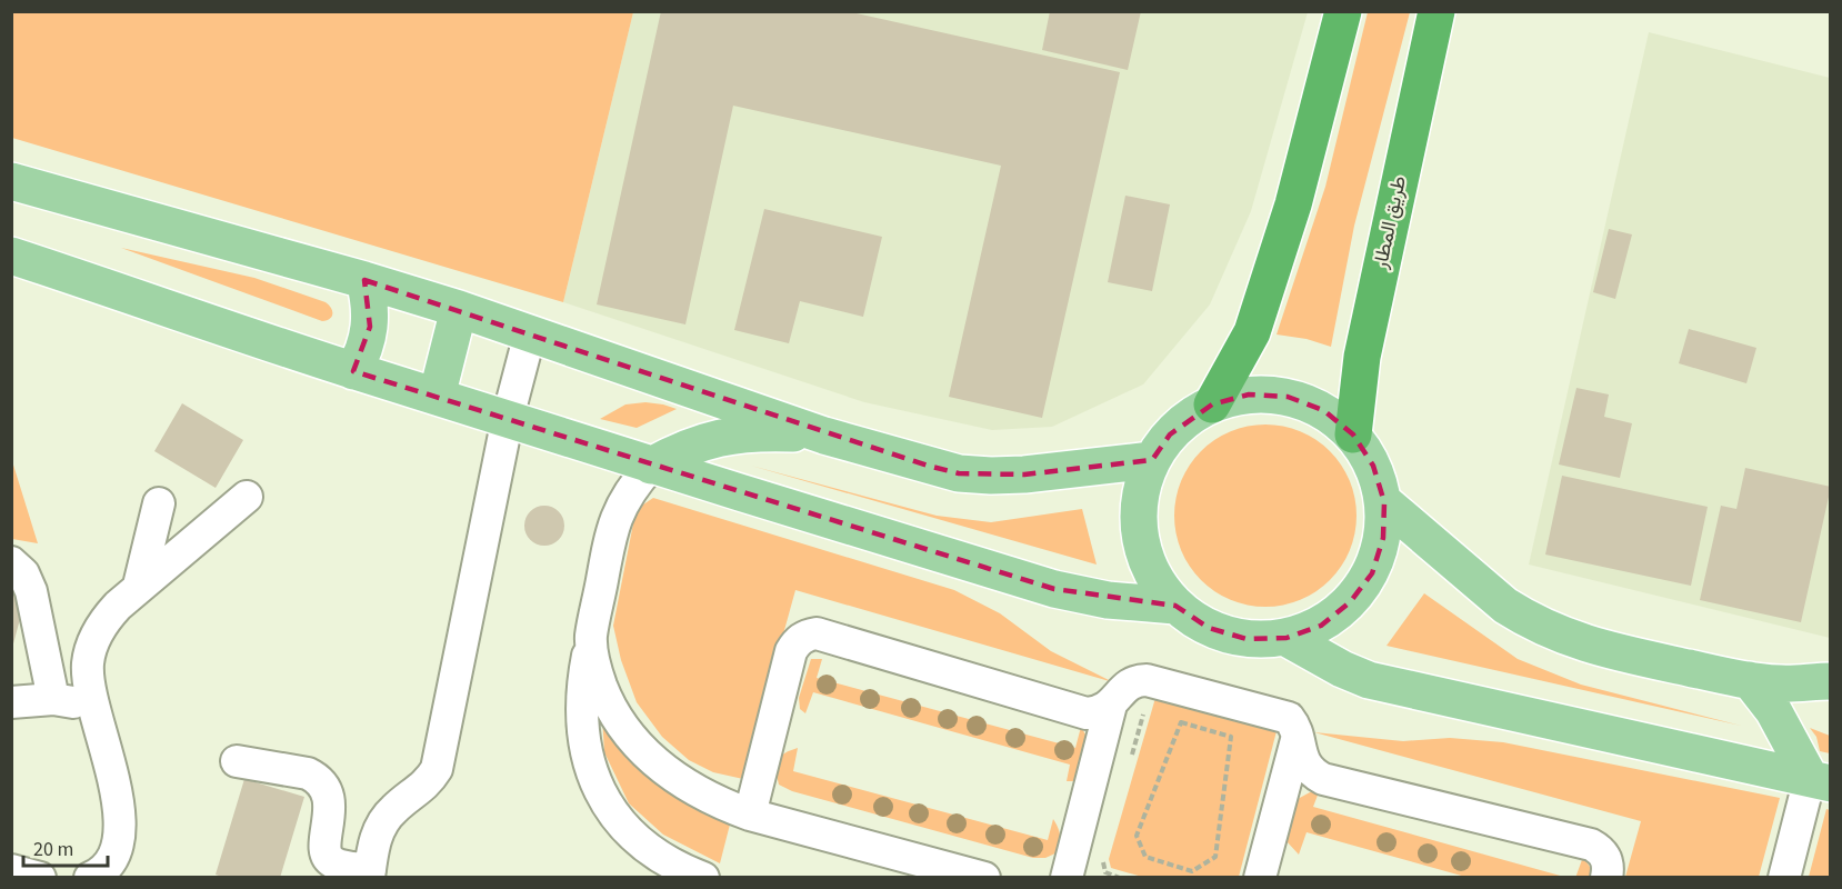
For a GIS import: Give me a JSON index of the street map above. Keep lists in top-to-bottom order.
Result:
{
  "streets": {
    "highway": ["طريق المطار"]
  },
  "scale_bar": "20 m"
}
